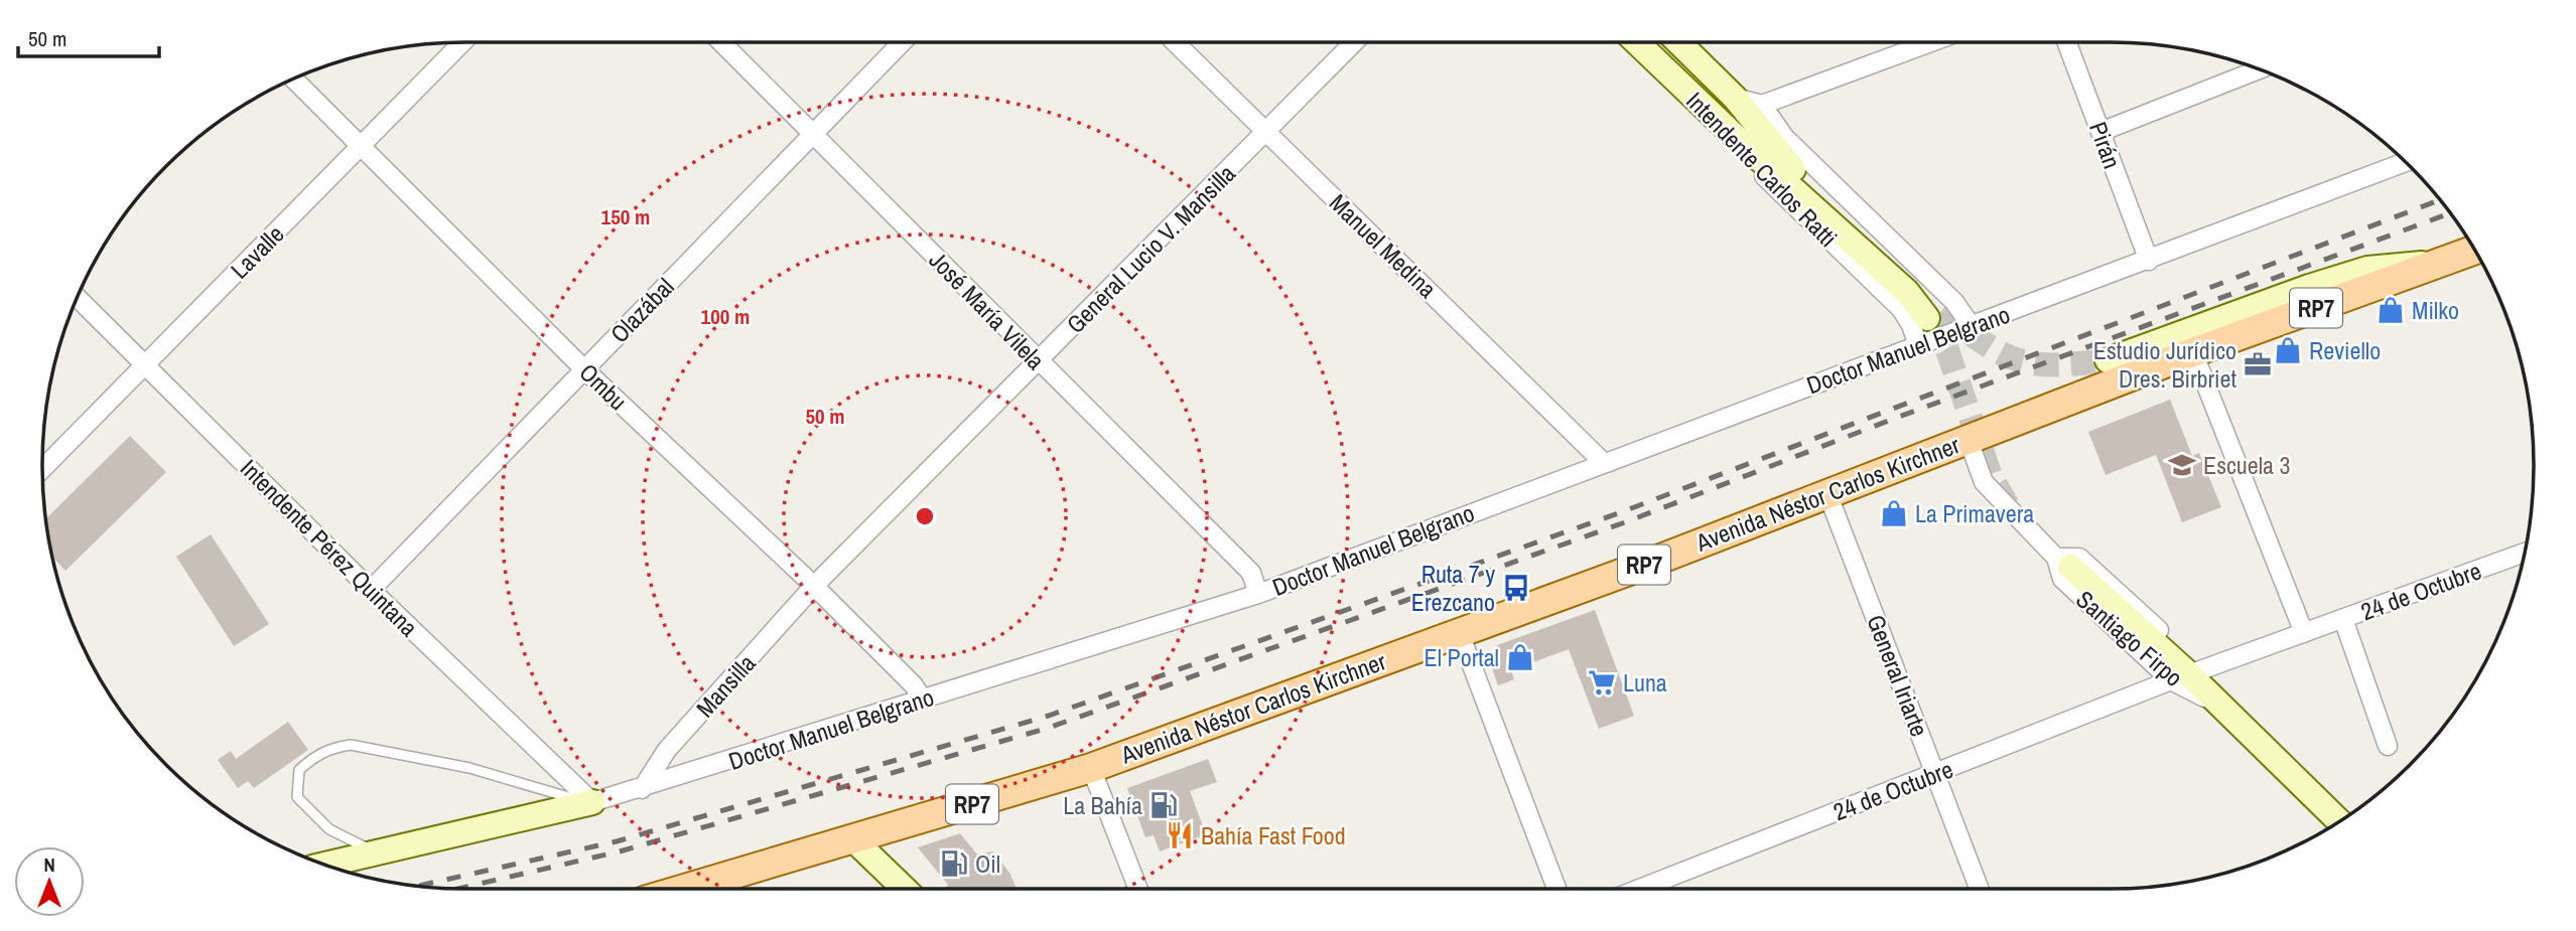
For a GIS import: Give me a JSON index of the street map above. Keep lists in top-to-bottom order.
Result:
{
  "streets": {
    "main road": [
      "Intendente Carlos Ratti",
      "RP7",
      "Doctor Manuel Belgrano",
      "Avenida Néstor Carlos Kirchner",
      "Santiago Firpo"
    ],
    "street": [
      "Pirán",
      "Manuel Medina",
      "General Lucio V. Mansilla",
      "Lavalle",
      "Olazábal",
      "José María Vilela",
      "Ombu",
      "Intendente Pérez Quintana",
      "24 de Octubre",
      "General Iriarte",
      "Mansilla"
    ]
  },
  "crossings": [
    ["Pirán", "Doctor Manuel Belgrano"],
    ["Intendente Carlos Ratti", "Doctor Manuel Belgrano"],
    ["Manuel Medina", "General Lucio V. Mansilla"],
    ["Manuel Medina", "Doctor Manuel Belgrano"],
    ["General Lucio V. Mansilla", "José María Vilela"],
    ["General Lucio V. Mansilla", "Ombu"],
    ["General Lucio V. Mansilla", "Mansilla"],
    ["Lavalle", "Ombu"],
    ["Lavalle", "Intendente Pérez Quintana"],
    ["Olazábal", "José María Vilela"],
    ["Olazábal", "Ombu"],
    ["Olazábal", "Intendente Pérez Quintana"],
    ["José María Vilela", "Doctor Manuel Belgrano"],
    ["Doctor Manuel Belgrano", "Ombu"],
    ["Doctor Manuel Belgrano", "Intendente Pérez Quintana"],
    ["Doctor Manuel Belgrano", "Mansilla"],
    ["Ombu", "Mansilla"],
    ["Avenida Néstor Carlos Kirchner", "Santiago Firpo"],
    ["Avenida Néstor Carlos Kirchner", "General Iriarte"],
    ["24 de Octubre", "Santiago Firpo"],
    ["24 de Octubre", "General Iriarte"]
  ],
  "places": {
    "shop": [
      "Milko",
      "Reviello",
      "La Primavera",
      "El Portal"
    ],
    "office": ["Estudio Jurídico Dres. Birbriet"],
    "school or university": ["Escuela 3"],
    "bus stop": ["Ruta 7 y Erezcano"],
    "supermarket": ["Luna"],
    "fuel station": ["La Bahía", "Oil"],
    "restaurant": ["Bahía Fast Food"]
  },
  "scale_bar": "50 m",
  "north": "top",
  "rings": ["150 m", "100 m", "50 m"]
}
